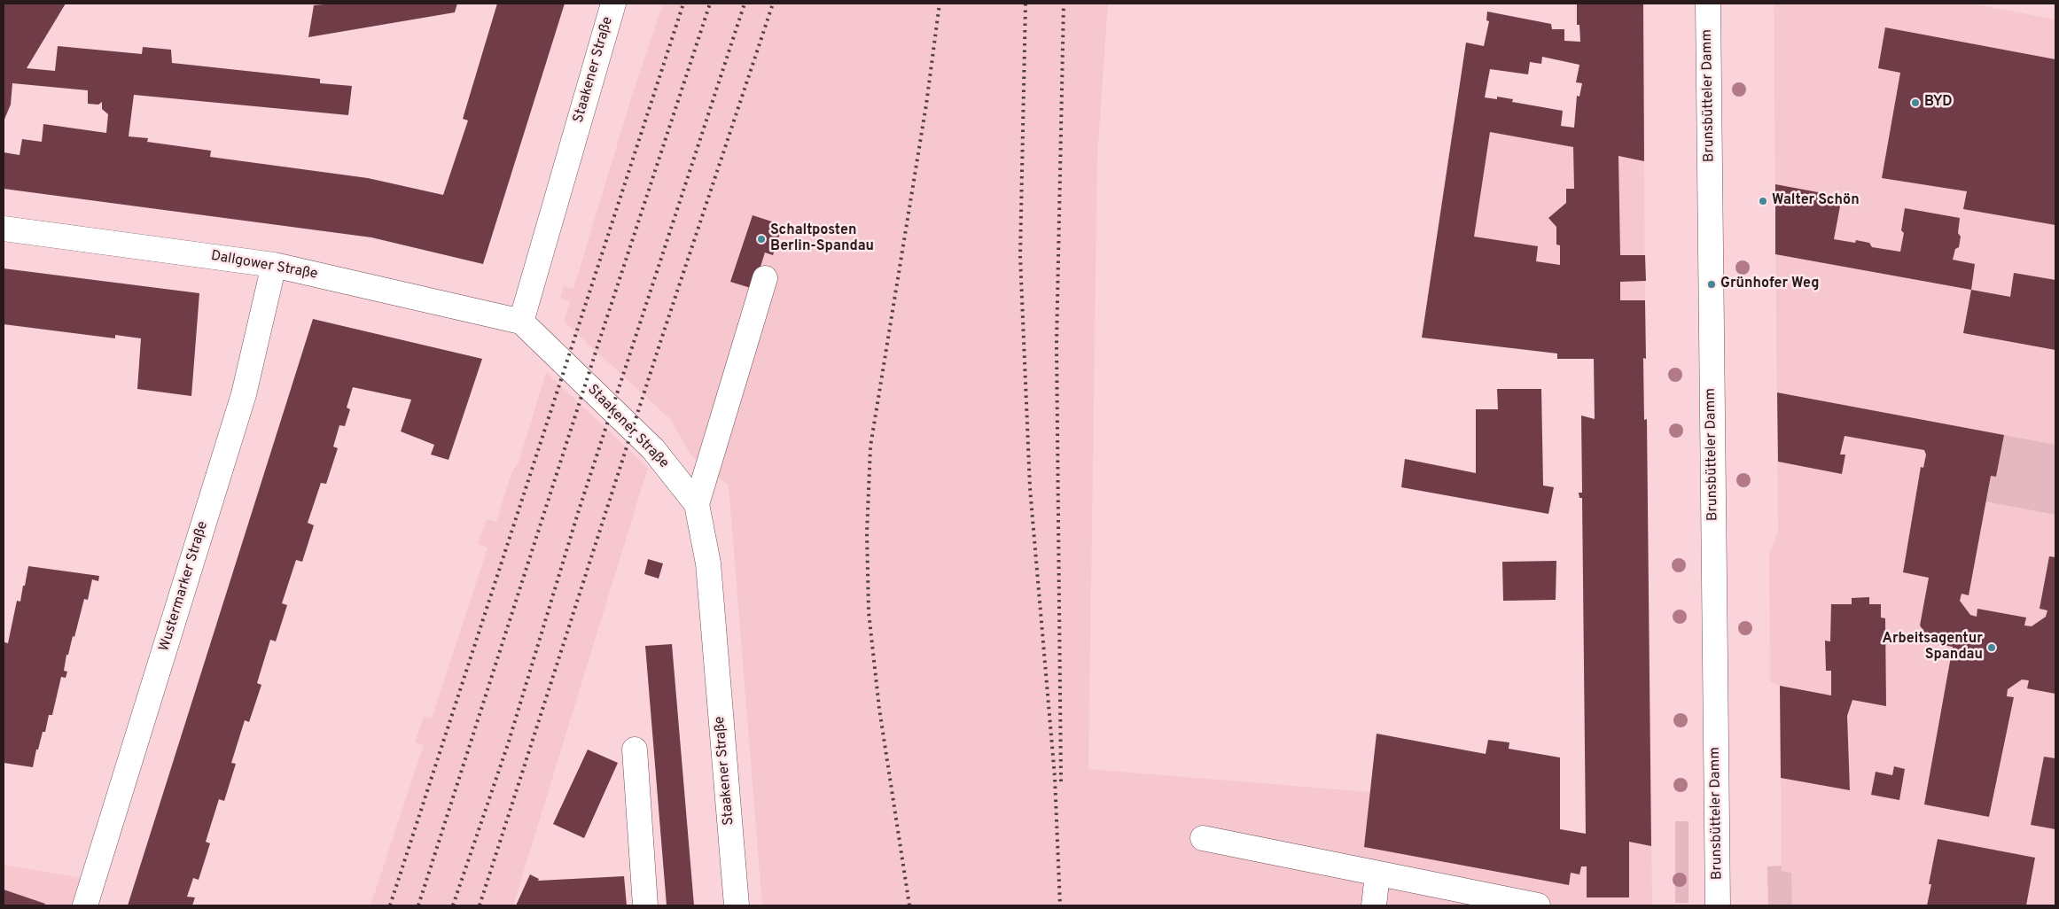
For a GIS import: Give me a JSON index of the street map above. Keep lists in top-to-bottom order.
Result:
{
  "streets": {
    "street": [
      "Staakener Straße",
      "Brunsbütteler Damm",
      "Dallgower Straße",
      "Wustermarker Straße"
    ]
  },
  "crossings": [
    ["Staakener Straße", "Dallgower Straße"],
    ["Dallgower Straße", "Wustermarker Straße"]
  ],
  "places": [
    "BYD",
    "Walter Schön",
    "Schaltposten Berlin-Spandau",
    "Grünhofer Weg",
    "Arbeitsagentur Spandau"
  ]
}
